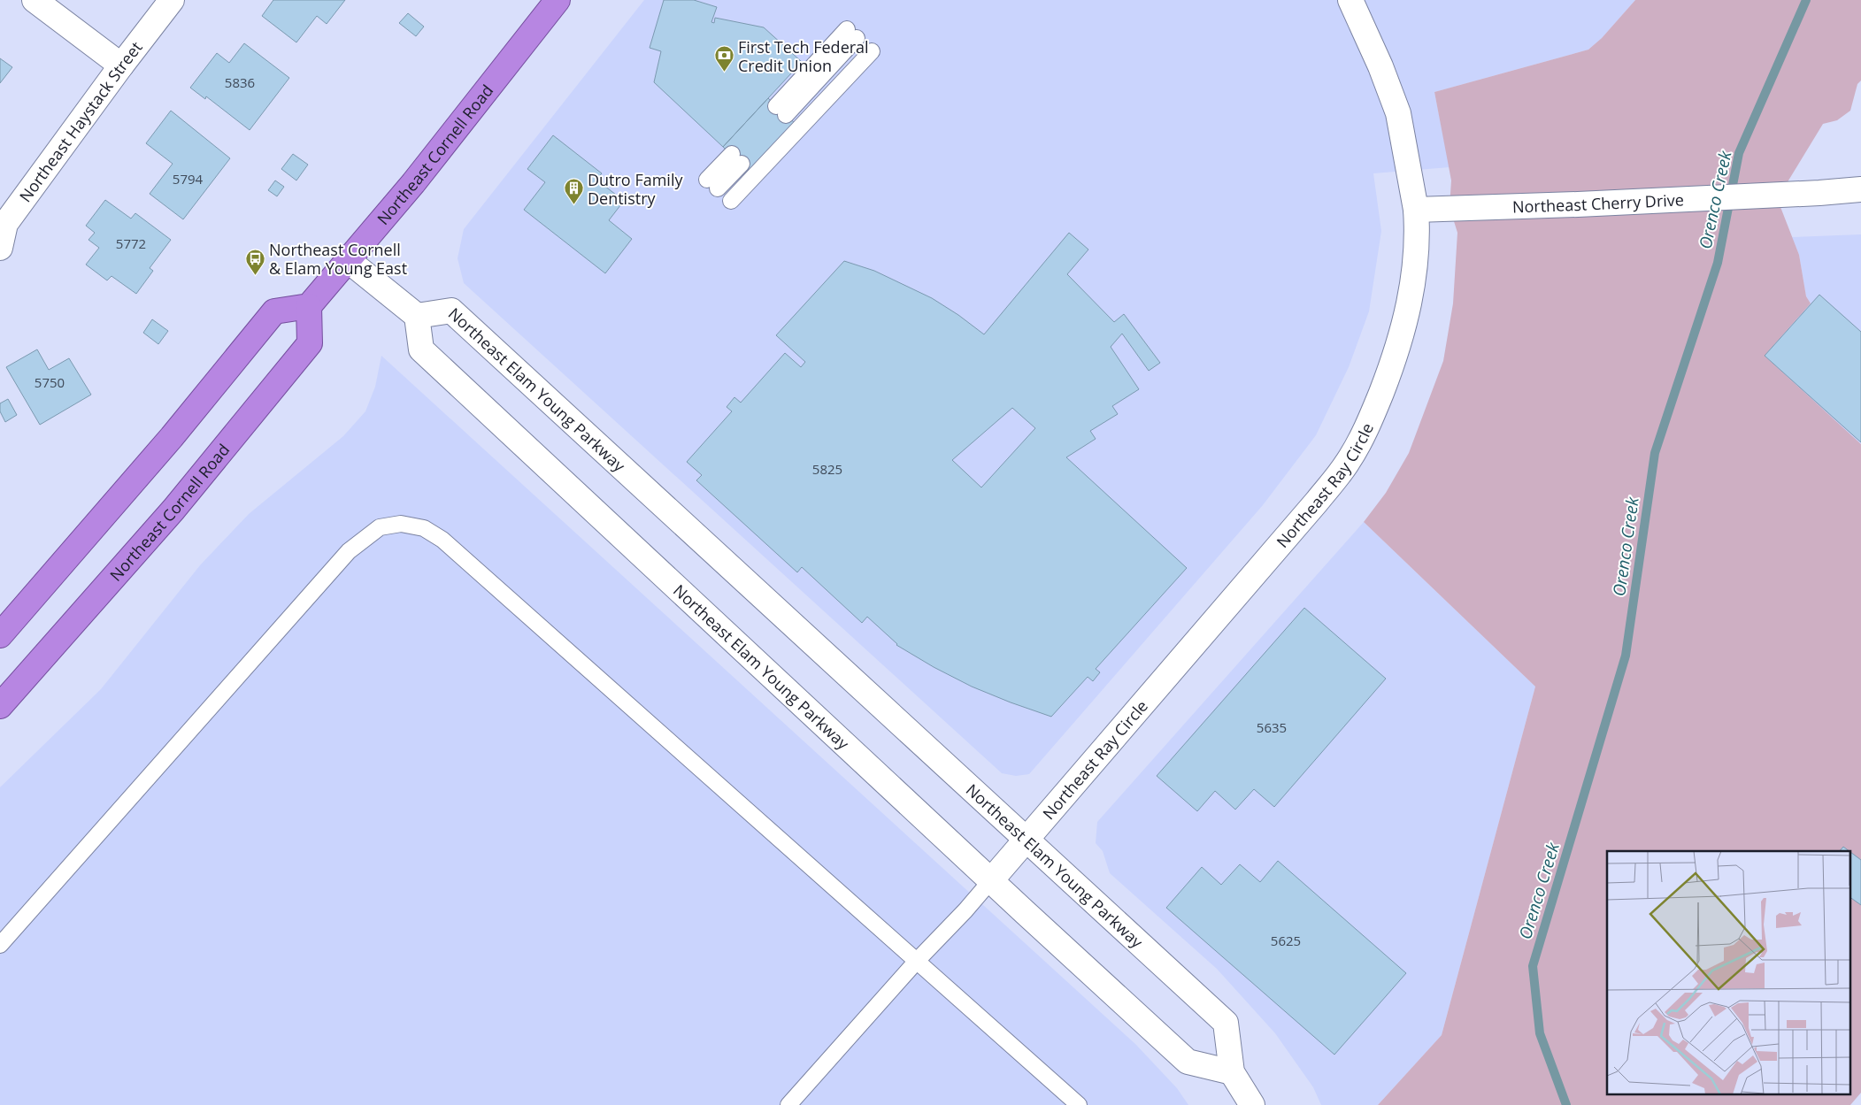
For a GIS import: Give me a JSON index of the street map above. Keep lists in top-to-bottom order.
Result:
{
  "streets": {
    "highway": ["Northeast Cornell Road"],
    "street": [
      "Northeast Haystack Street",
      "Northeast Cherry Drive",
      "Northeast Elam Young Parkway",
      "Northeast Ray Circle"
    ]
  },
  "crossings": [
    ["Northeast Cherry Drive", "Northeast Ray Circle"],
    ["Northeast Elam Young Parkway", "Northeast Ray Circle"]
  ],
  "water": ["Orenco Creek"],
  "places": {
    "bank": ["First Tech Federal Credit Union"],
    "building": ["Dutro Family Dentistry"],
    "bus stop": ["Northeast Cornell & Elam Young East"]
  },
  "house_numbers": [
    "5836",
    "5794",
    "5772",
    "5750",
    "5825",
    "5635",
    "5625"
  ]
}
